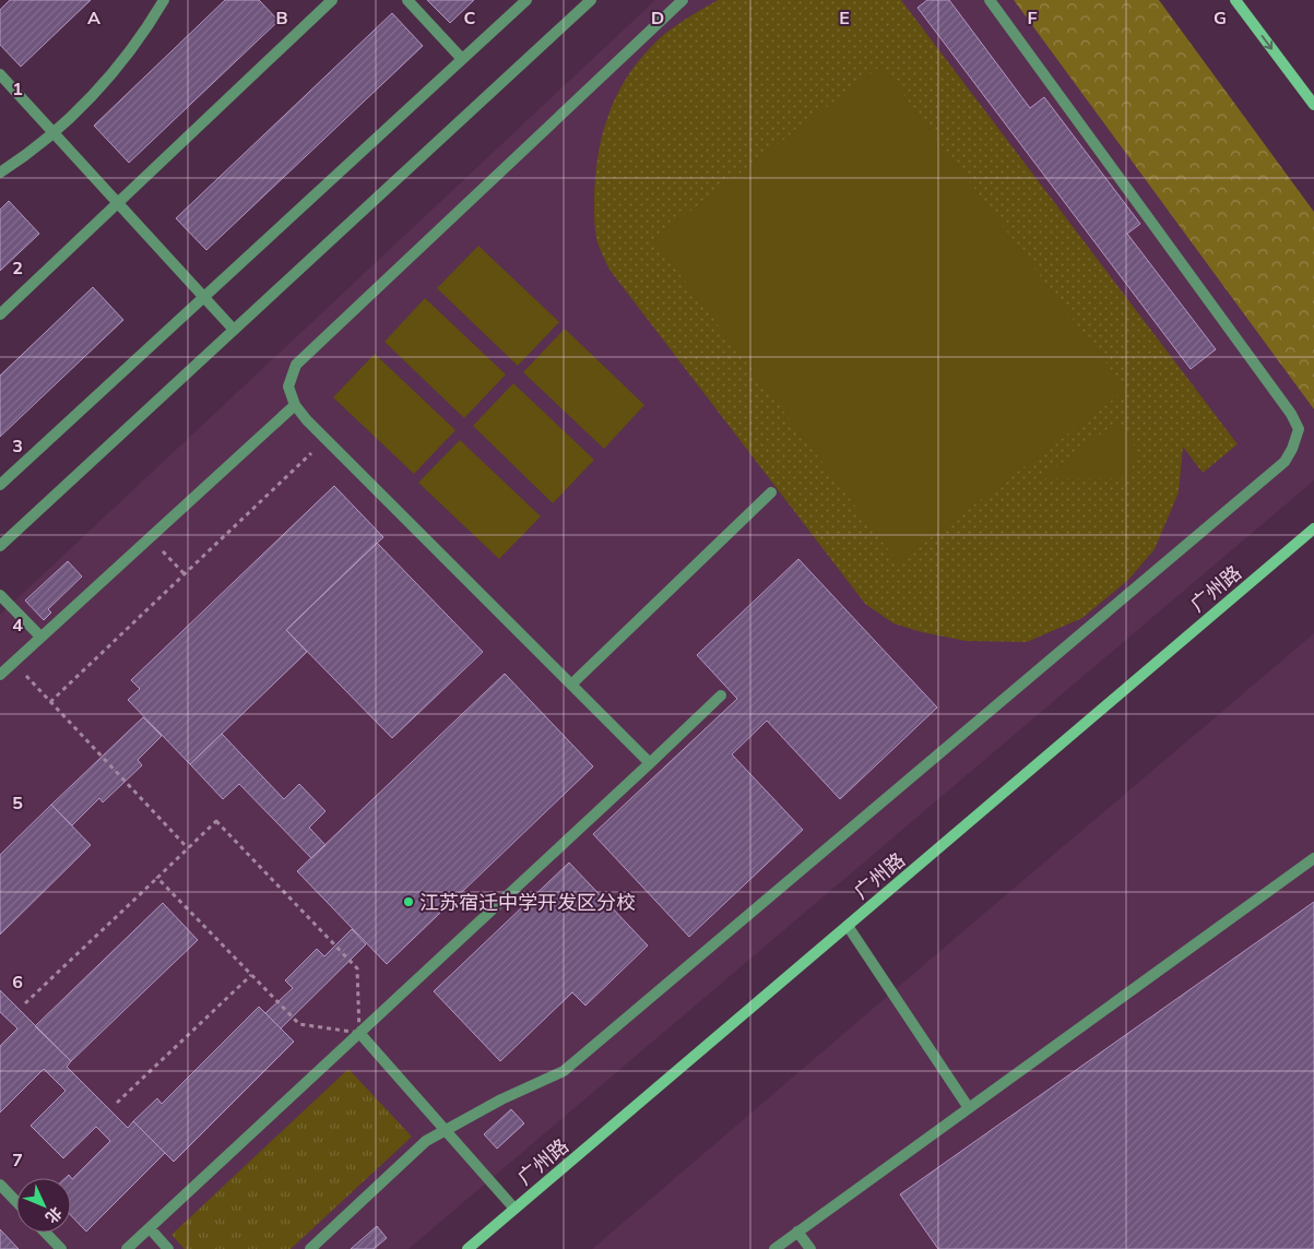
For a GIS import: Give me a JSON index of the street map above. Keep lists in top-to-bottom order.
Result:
{
  "streets": {
    "main road": ["广州路"]
  },
  "places": ["江苏宿迁中学开发区分校"],
  "north": "bottom right",
  "grid": {
    "columns": [
      "A",
      "B",
      "C",
      "D",
      "E",
      "F",
      "G"
    ],
    "rows": [
      "1",
      "2",
      "3",
      "4",
      "5",
      "6",
      "7"
    ]
  }
}
